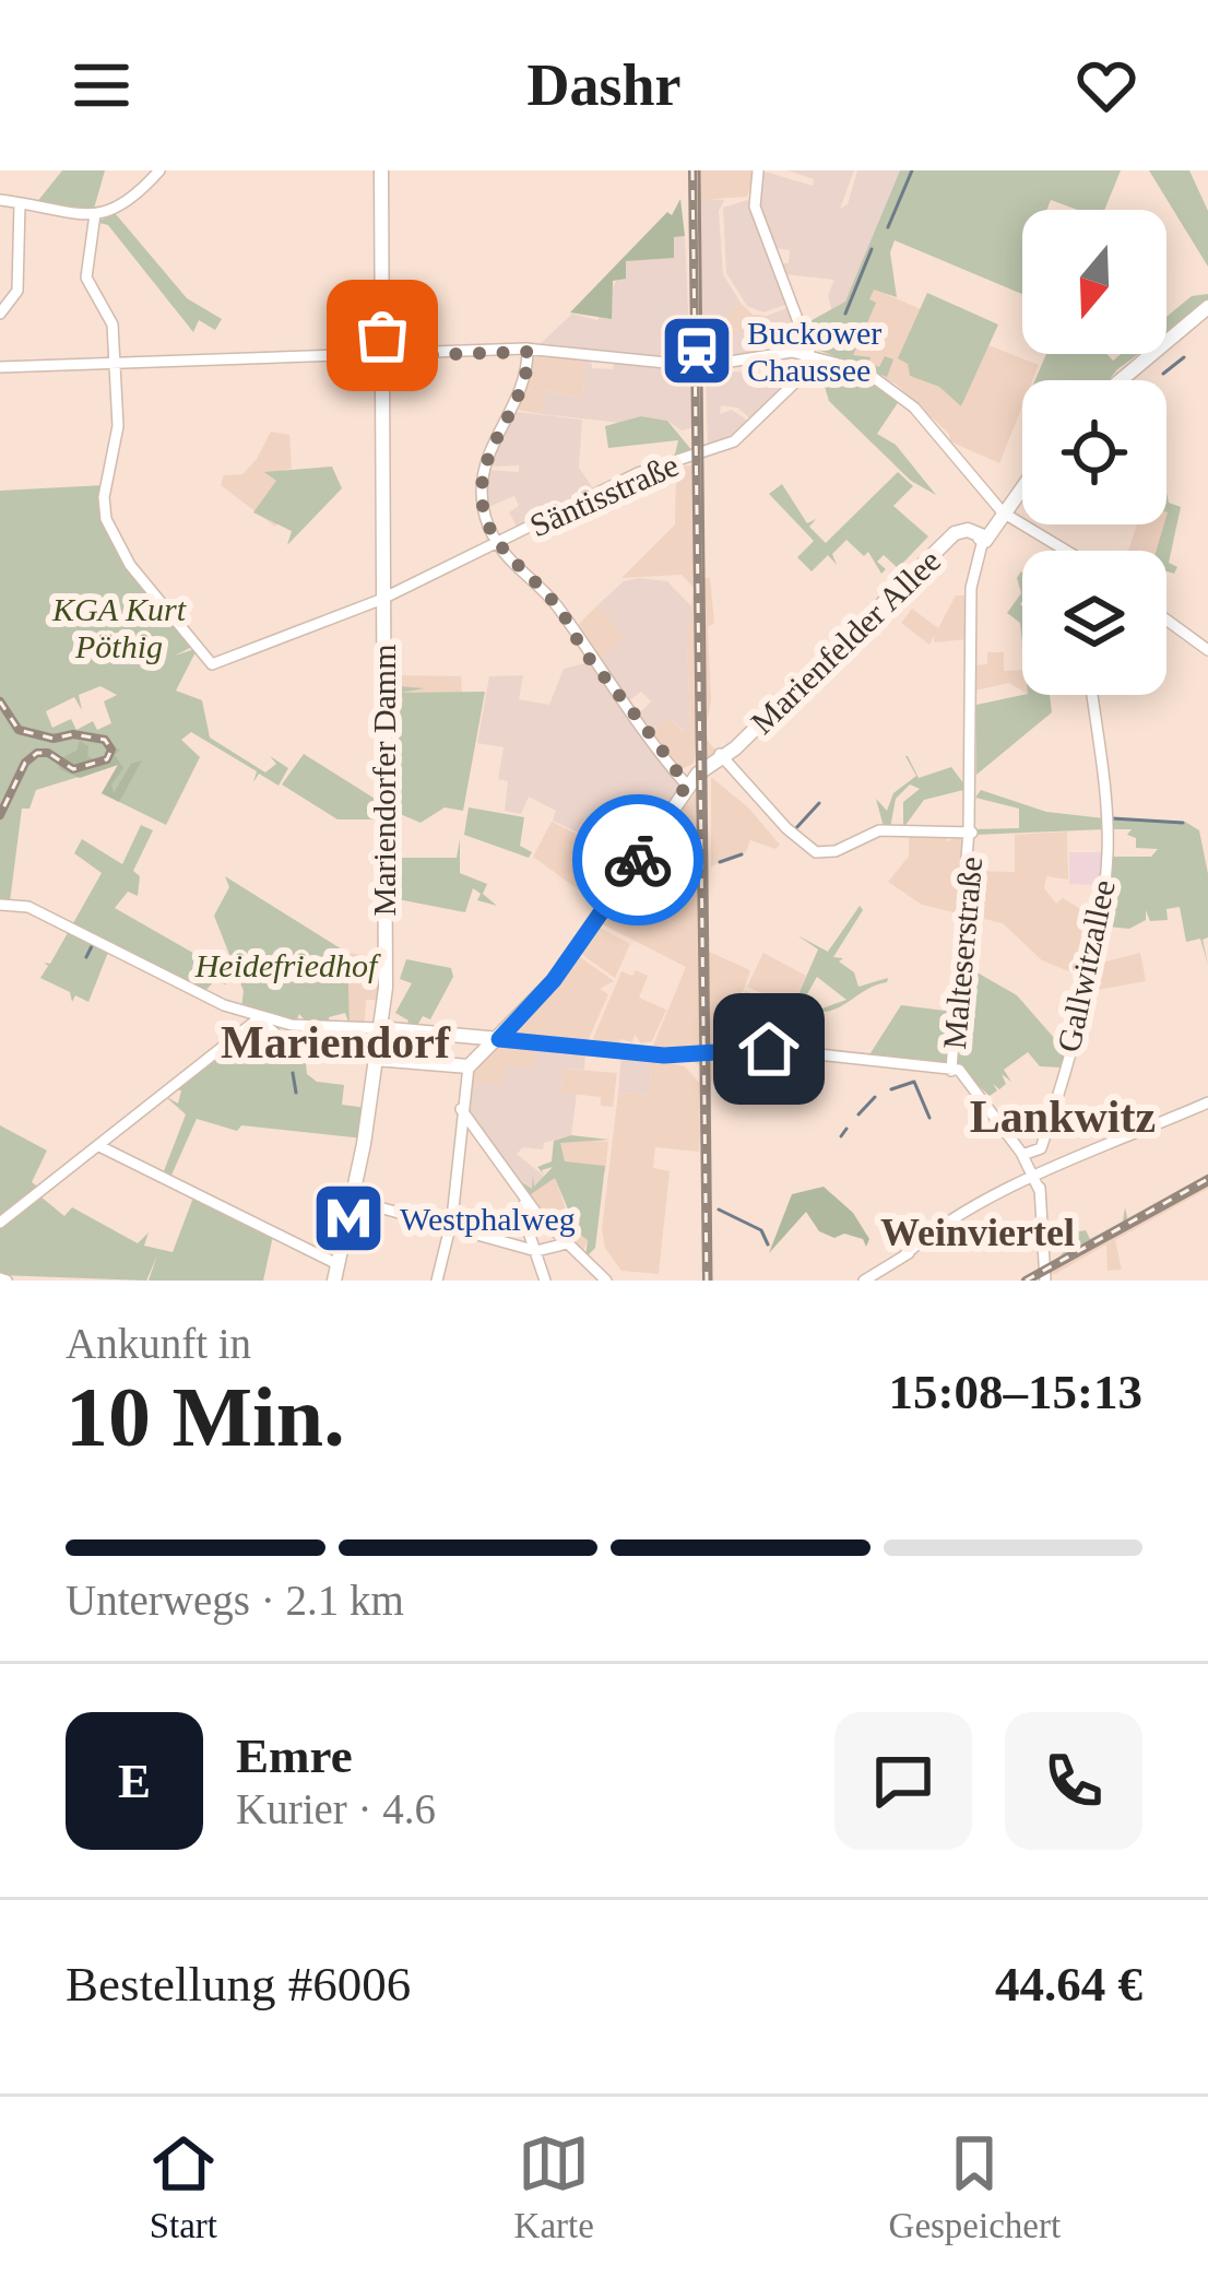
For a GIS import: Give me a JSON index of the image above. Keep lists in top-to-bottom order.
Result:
{
  "streets": {
    "main road": ["Marienfelder Allee", "Mariendorfer Damm"],
    "street": ["Säntisstraße", "Malteserstraße", "Gallwitzallee"]
  },
  "crossings": [
    ["Säntisstraße", "Mariendorfer Damm"],
    ["Marienfelder Allee", "Malteserstraße"]
  ],
  "districts": ["Mariendorf", "Lankwitz", "Weinviertel"],
  "parks": ["KGA Kurt Pöthig", "Heidefriedhof"],
  "places": {
    "station": ["Buckower Chaussee"],
    "metro station": ["Westphalweg"]
  },
  "north": "bottom",
  "page": {
    "header": "Dashr",
    "heading": ["10 Min.", "Ankunft in", "15:08–15:13"],
    "panel": [
      "Emre",
      "Kurier · 4.6",
      "Bestellung #6006",
      "44.64 €"
    ],
    "bar": "Unterwegs · 2.1 km",
    "round": "E",
    "tabs": ["Start", "Karte", "Gespeichert"]
  }
}
